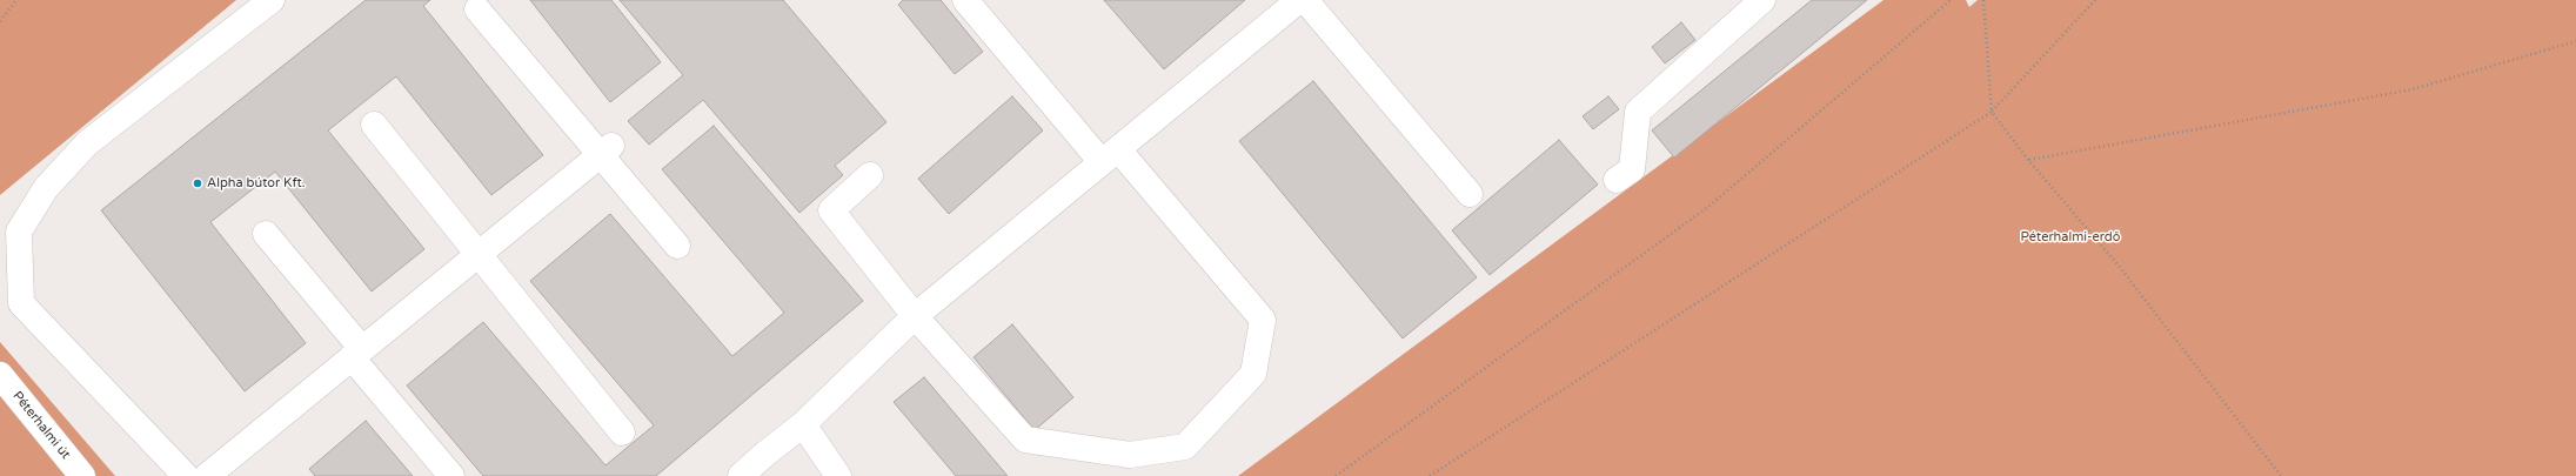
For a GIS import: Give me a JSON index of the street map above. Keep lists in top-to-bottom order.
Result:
{
  "streets": {
    "street": ["Péterhalmi út"]
  },
  "parks": ["Péterhalmi-erdő"],
  "places": ["Alpha bútor Kft."]
}
